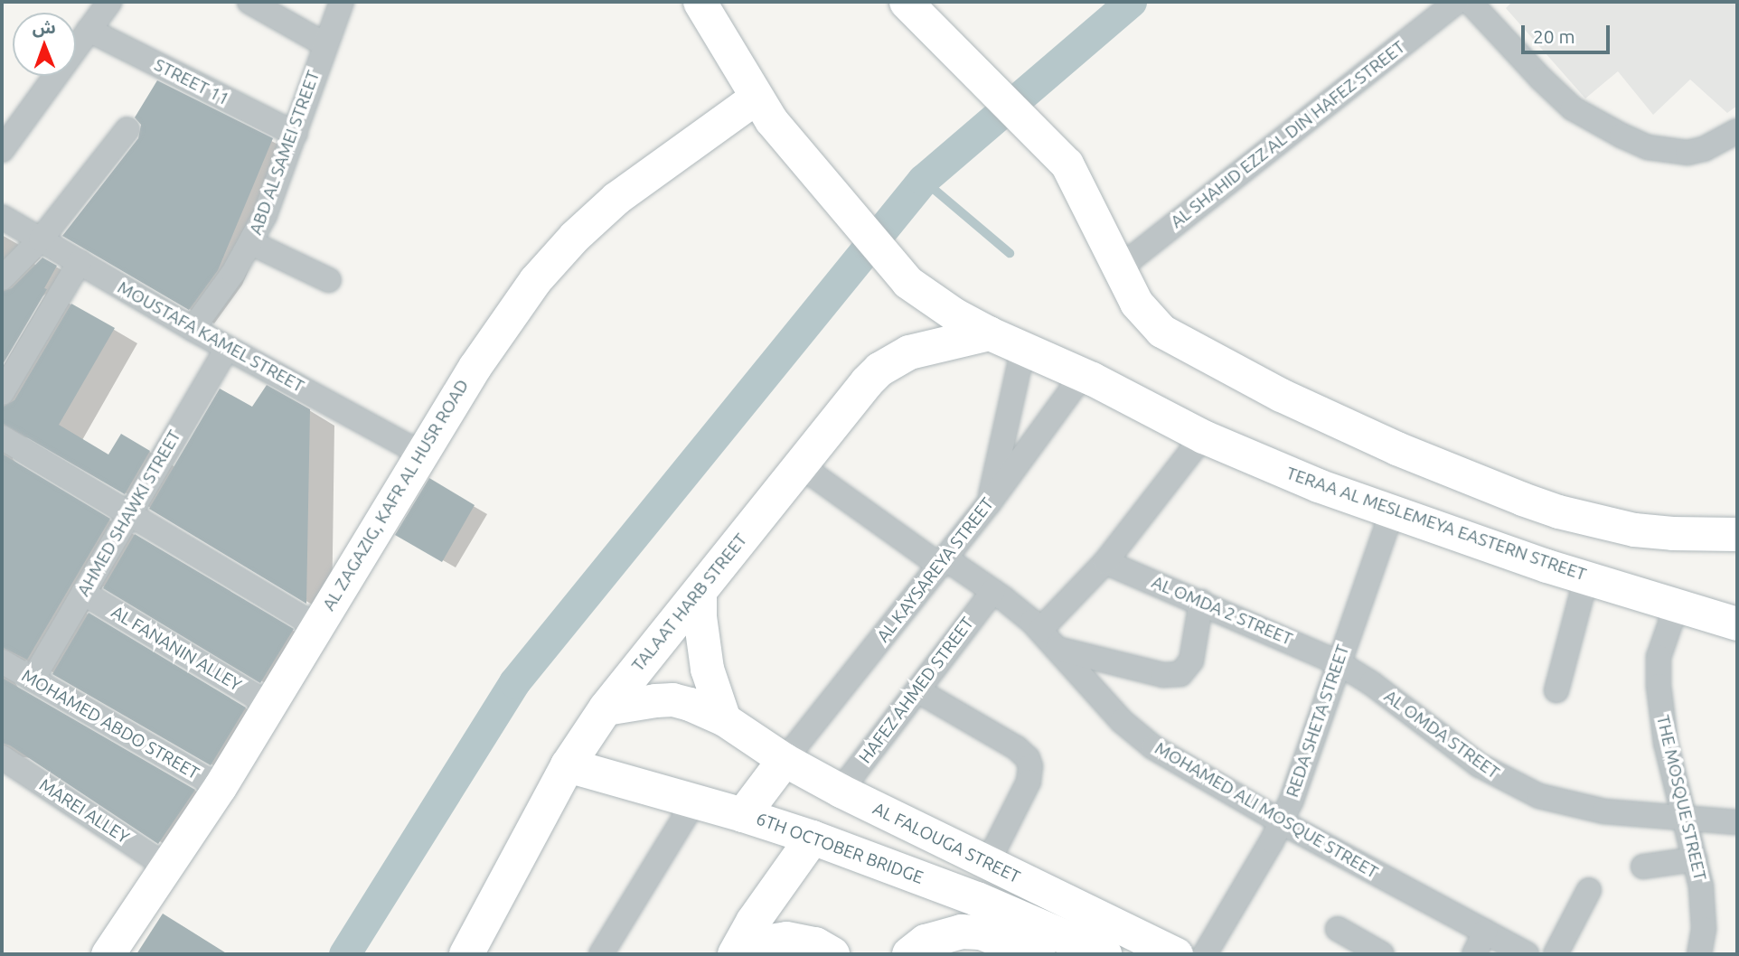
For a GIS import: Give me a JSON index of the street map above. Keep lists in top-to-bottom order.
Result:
{
  "streets": {
    "main road": ["TALAAT HARB STREET", "6TH OCTOBER BRIDGE"],
    "street": [
      "STREET 11",
      "AL SHAHID EZZ AL DIN HAFEZ STREET",
      "ABD AL SAMEI STREET",
      "MOUSTAFA KAMEL STREET",
      "AL ZAGAZIG, KAFR AL HUSR ROAD",
      "AHMED SHAWKI STREET",
      "TERAA AL MESLEMEYA EASTERN STREET",
      "AL KAYSAREYA STREET",
      "AL OMDA 2 STREET",
      "AL FANANIN ALLEY",
      "HAFEZ AHMED STREET",
      "REDA SHETA STREET",
      "MOHAMED ABDO STREET",
      "AL OMDA STREET",
      "THE MOSQUE STREET",
      "MOHAMED ALI MOSQUE STREET",
      "MAREI ALLEY",
      "AL FALOUGA STREET"
    ]
  },
  "crossings": [
    ["STREET 11", "ABD AL SAMEI STREET"],
    ["ABD AL SAMEI STREET", "MOUSTAFA KAMEL STREET"],
    ["MOUSTAFA KAMEL STREET", "AL ZAGAZIG, KAFR AL HUSR ROAD"],
    ["MOUSTAFA KAMEL STREET", "AHMED SHAWKI STREET"],
    ["AL ZAGAZIG, KAFR AL HUSR ROAD", "TERAA AL MESLEMEYA EASTERN STREET"],
    ["AL ZAGAZIG, KAFR AL HUSR ROAD", "AL FANANIN ALLEY"],
    ["AL ZAGAZIG, KAFR AL HUSR ROAD", "MOHAMED ABDO STREET"],
    ["AL ZAGAZIG, KAFR AL HUSR ROAD", "MAREI ALLEY"],
    ["AHMED SHAWKI STREET", "AL FANANIN ALLEY"],
    ["AHMED SHAWKI STREET", "MOHAMED ABDO STREET"],
    ["TERAA AL MESLEMEYA EASTERN STREET", "AL KAYSAREYA STREET"],
    ["TERAA AL MESLEMEYA EASTERN STREET", "TALAAT HARB STREET"],
    ["TERAA AL MESLEMEYA EASTERN STREET", "REDA SHETA STREET"],
    ["TERAA AL MESLEMEYA EASTERN STREET", "THE MOSQUE STREET"],
    ["AL KAYSAREYA STREET", "MOHAMED ALI MOSQUE STREET"],
    ["AL KAYSAREYA STREET", "AL FALOUGA STREET"],
    ["TALAAT HARB STREET", "MOHAMED ALI MOSQUE STREET"],
    ["TALAAT HARB STREET", "AL FALOUGA STREET"],
    ["TALAAT HARB STREET", "6TH OCTOBER BRIDGE"],
    ["AL OMDA 2 STREET", "REDA SHETA STREET"],
    ["AL OMDA 2 STREET", "AL OMDA STREET"],
    ["HAFEZ AHMED STREET", "MOHAMED ALI MOSQUE STREET"],
    ["HAFEZ AHMED STREET", "AL FALOUGA STREET"],
    ["REDA SHETA STREET", "AL OMDA STREET"],
    ["REDA SHETA STREET", "MOHAMED ALI MOSQUE STREET"],
    ["AL OMDA STREET", "THE MOSQUE STREET"]
  ],
  "scale_bar": "20 m",
  "north": "top"
}
